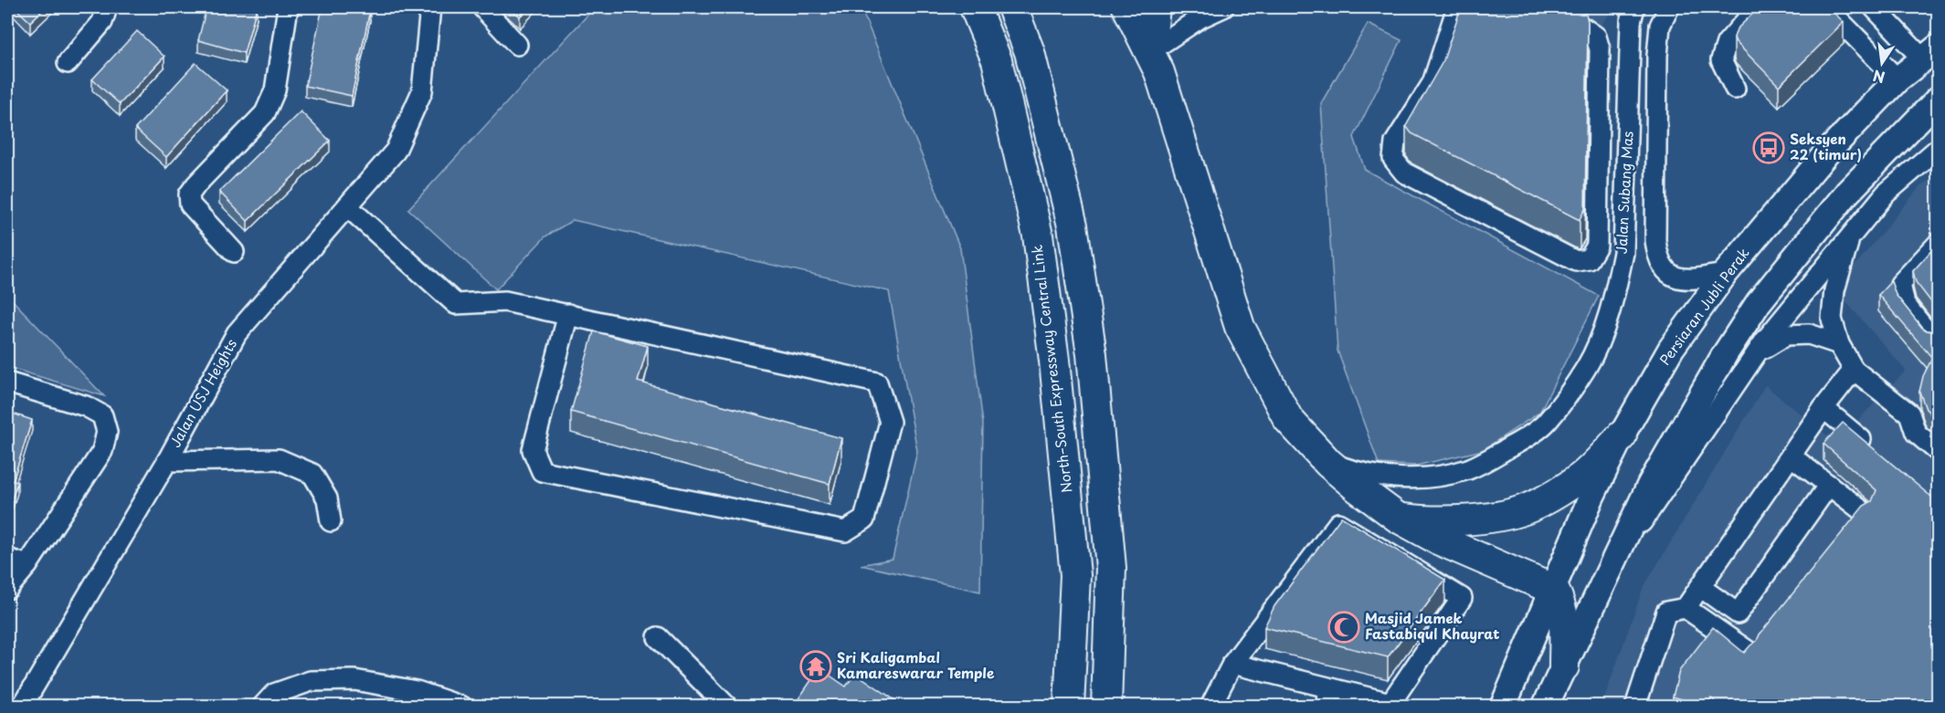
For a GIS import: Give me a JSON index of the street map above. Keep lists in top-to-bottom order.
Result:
{
  "streets": {
    "highway": ["North–South Expressway Central Link"],
    "main road": ["Persiaran Jubli Perak"],
    "street": ["Jalan Subang Mas", "Jalan USJ Heights"]
  },
  "crossings": [
    ["Jalan Subang Mas", "Persiaran Jubli Perak"]
  ],
  "places": {
    "bus stop": ["Seksyen 22 (timur)"],
    "mosque": ["Masjid Jamek Fastabiqul Khayrat"],
    "temple": ["Sri Kaligambal Kamareswarar Temple"]
  },
  "north": "bottom"
}
